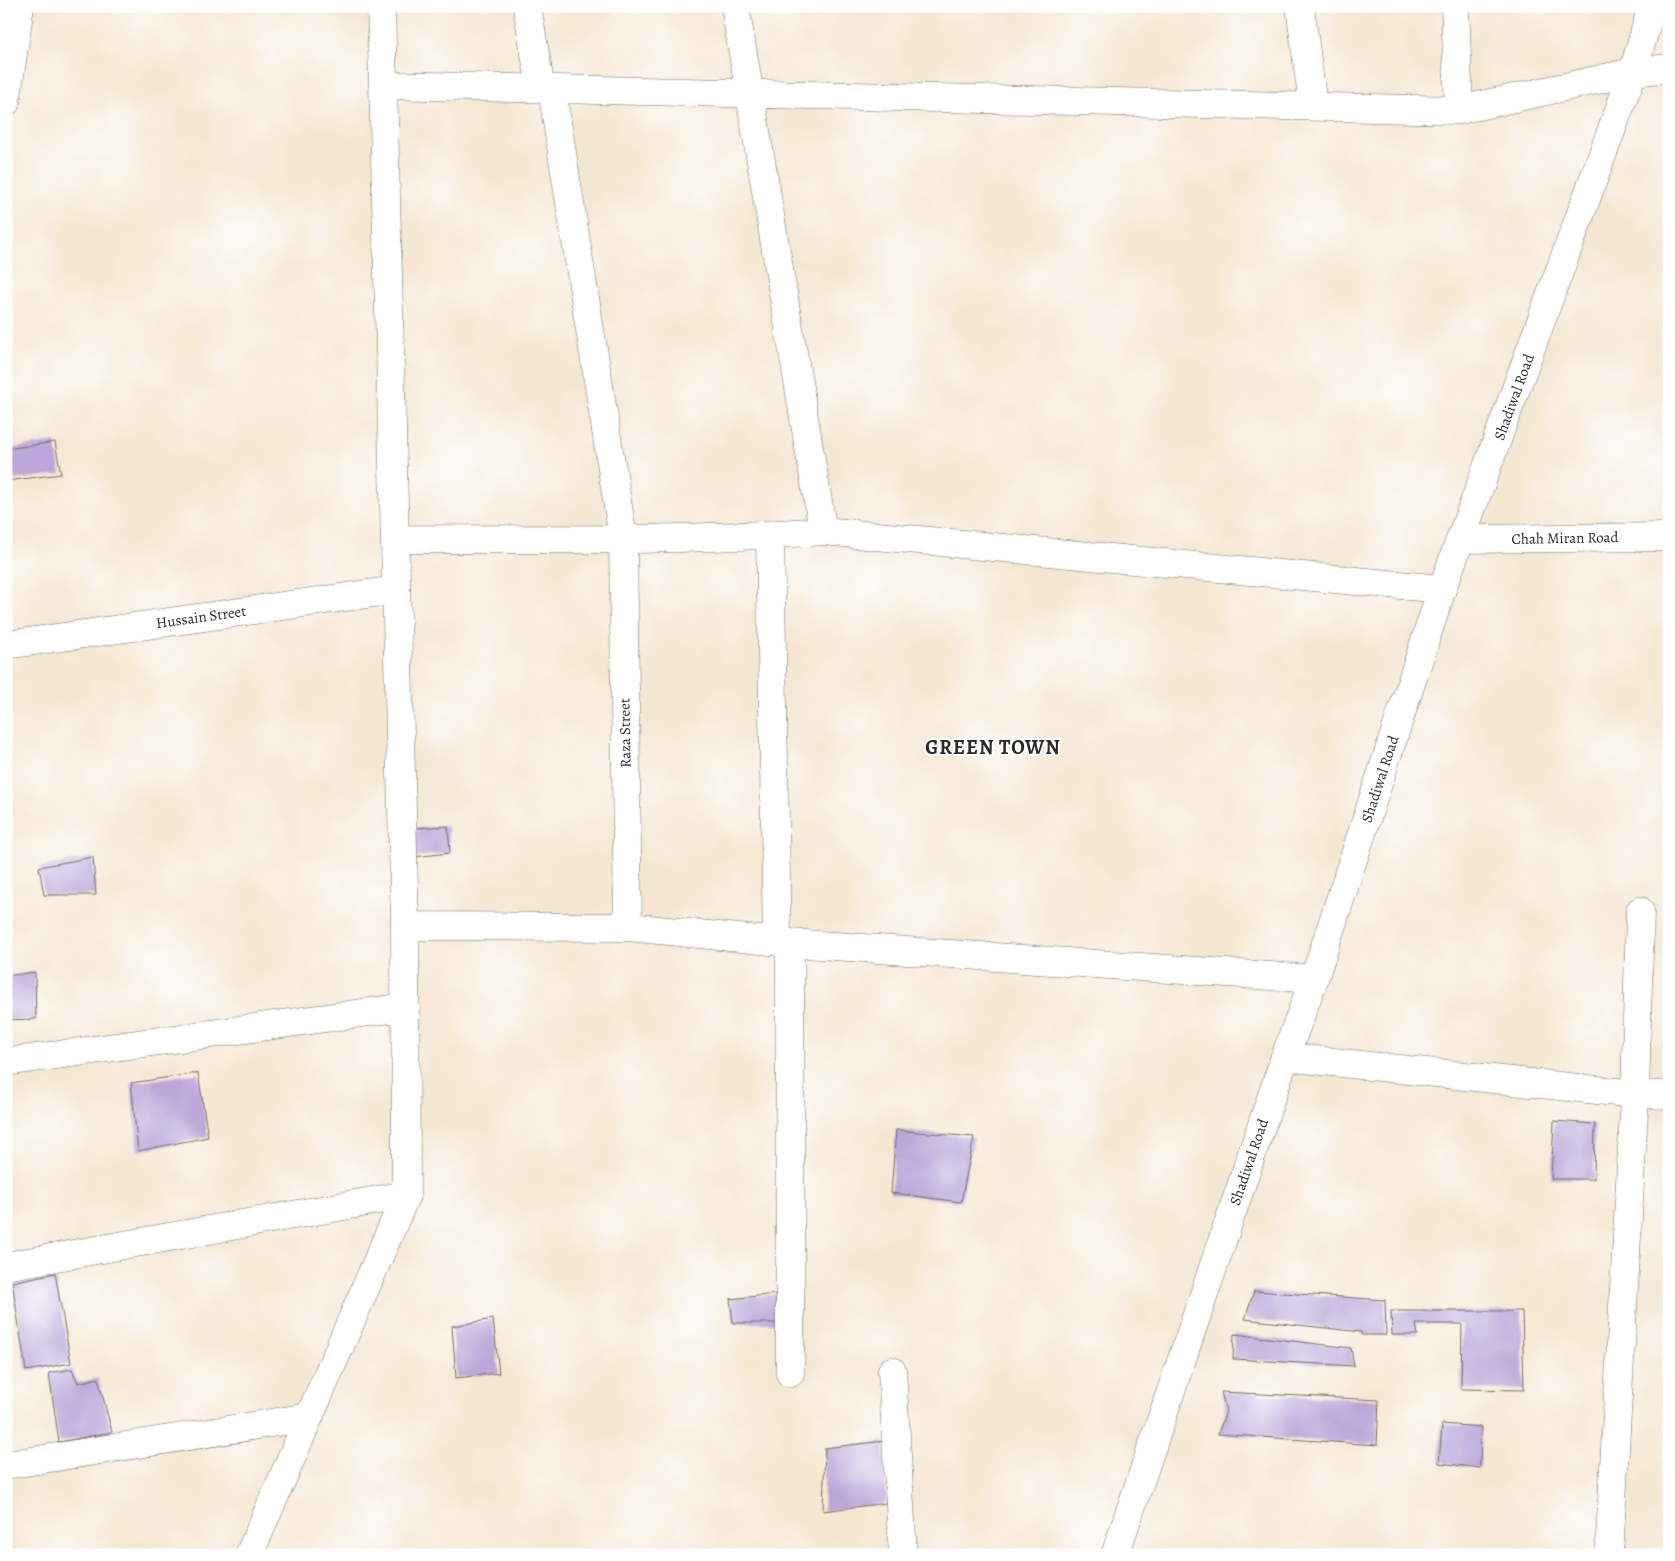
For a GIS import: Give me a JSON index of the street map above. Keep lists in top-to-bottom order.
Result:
{
  "streets": {
    "street": [
      "Shadiwal Road",
      "Chah Miran Road",
      "Hussain Street",
      "Raza Street"
    ]
  },
  "crossings": [
    ["Shadiwal Road", "Chah Miran Road"]
  ],
  "districts": ["GREEN TOWN"]
}
